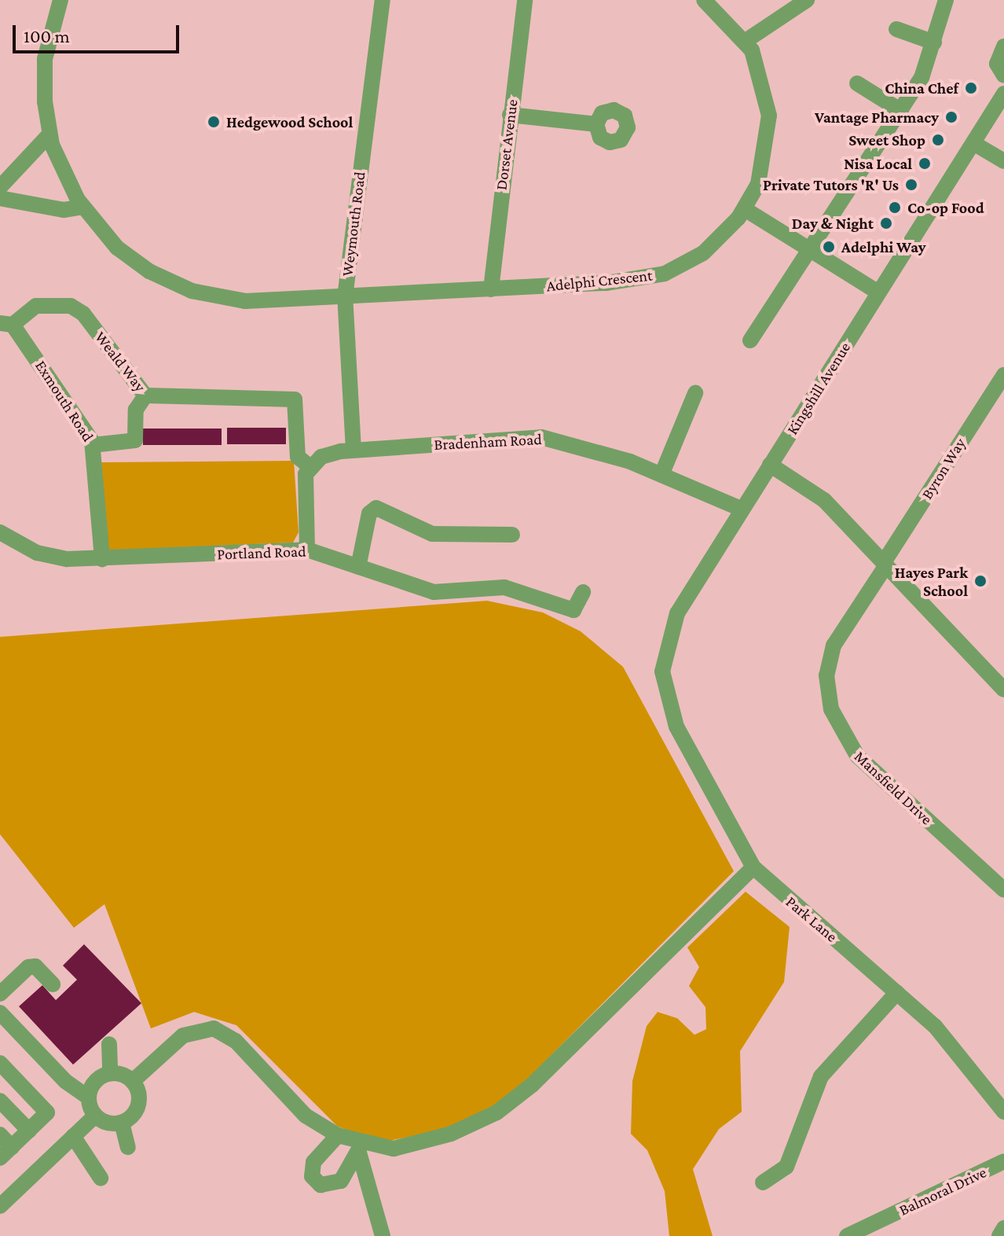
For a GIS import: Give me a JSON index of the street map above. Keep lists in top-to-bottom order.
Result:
{
  "streets": {
    "street": [
      "Dorset Avenue",
      "Weymouth Road",
      "Adelphi Crescent",
      "Weald Way",
      "Kingshill Avenue",
      "Exmouth Road",
      "Bradenham Road",
      "Byron Way",
      "Portland Road",
      "Mansfield Drive",
      "Park Lane",
      "Balmoral Drive"
    ]
  },
  "crossings": [
    ["Dorset Avenue", "Adelphi Crescent"],
    ["Weymouth Road", "Adelphi Crescent"],
    ["Weymouth Road", "Bradenham Road"],
    ["Weald Way", "Exmouth Road"],
    ["Weald Way", "Bradenham Road"],
    ["Kingshill Avenue", "Bradenham Road"],
    ["Kingshill Avenue", "Park Lane"],
    ["Exmouth Road", "Portland Road"],
    ["Byron Way", "Mansfield Drive"]
  ],
  "places": [
    "China Chef",
    "Vantage Pharmacy",
    "Hedgewood School",
    "Sweet Shop",
    "Nisa Local",
    "Private Tutors 'R' Us",
    "Co-op Food",
    "Day & Night",
    "Adelphi Way",
    "Hayes Park School"
  ],
  "scale_bar": "100 m"
}
